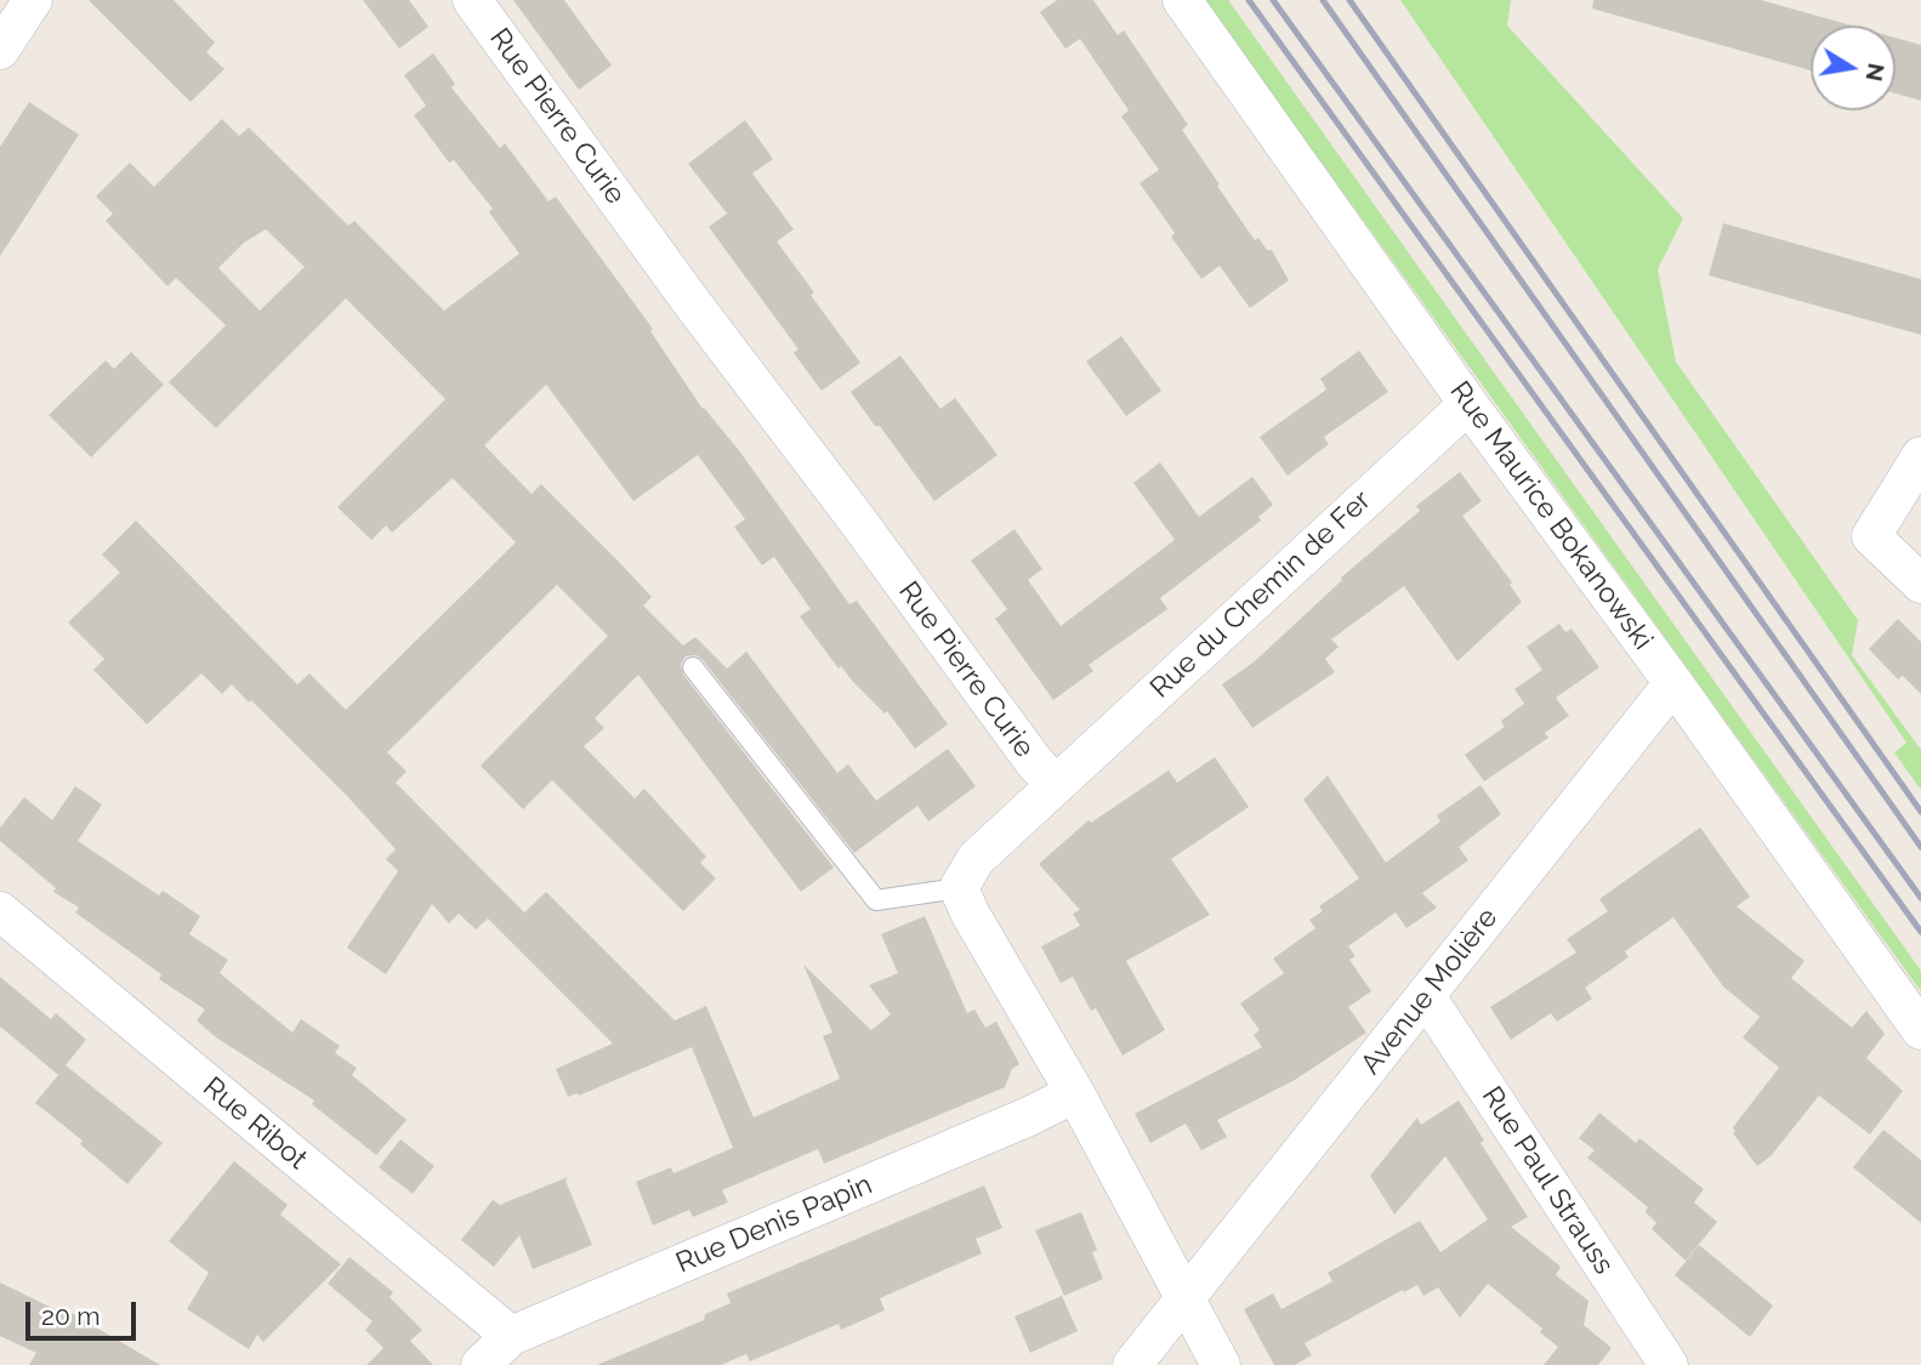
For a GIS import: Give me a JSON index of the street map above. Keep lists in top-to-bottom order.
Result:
{
  "streets": {
    "street": [
      "Rue Pierre Curie",
      "Rue Maurice Bokanowski",
      "Rue du Chemin de Fer",
      "Avenue Molière",
      "Rue Ribot",
      "Rue Paul Strauss",
      "Rue Denis Papin"
    ]
  },
  "crossings": [
    ["Rue Pierre Curie", "Rue du Chemin de Fer"],
    ["Rue Maurice Bokanowski", "Rue du Chemin de Fer"],
    ["Rue Maurice Bokanowski", "Avenue Molière"],
    ["Avenue Molière", "Rue Paul Strauss"],
    ["Rue Ribot", "Rue Denis Papin"]
  ],
  "scale_bar": "20 m",
  "north": "right"
}
